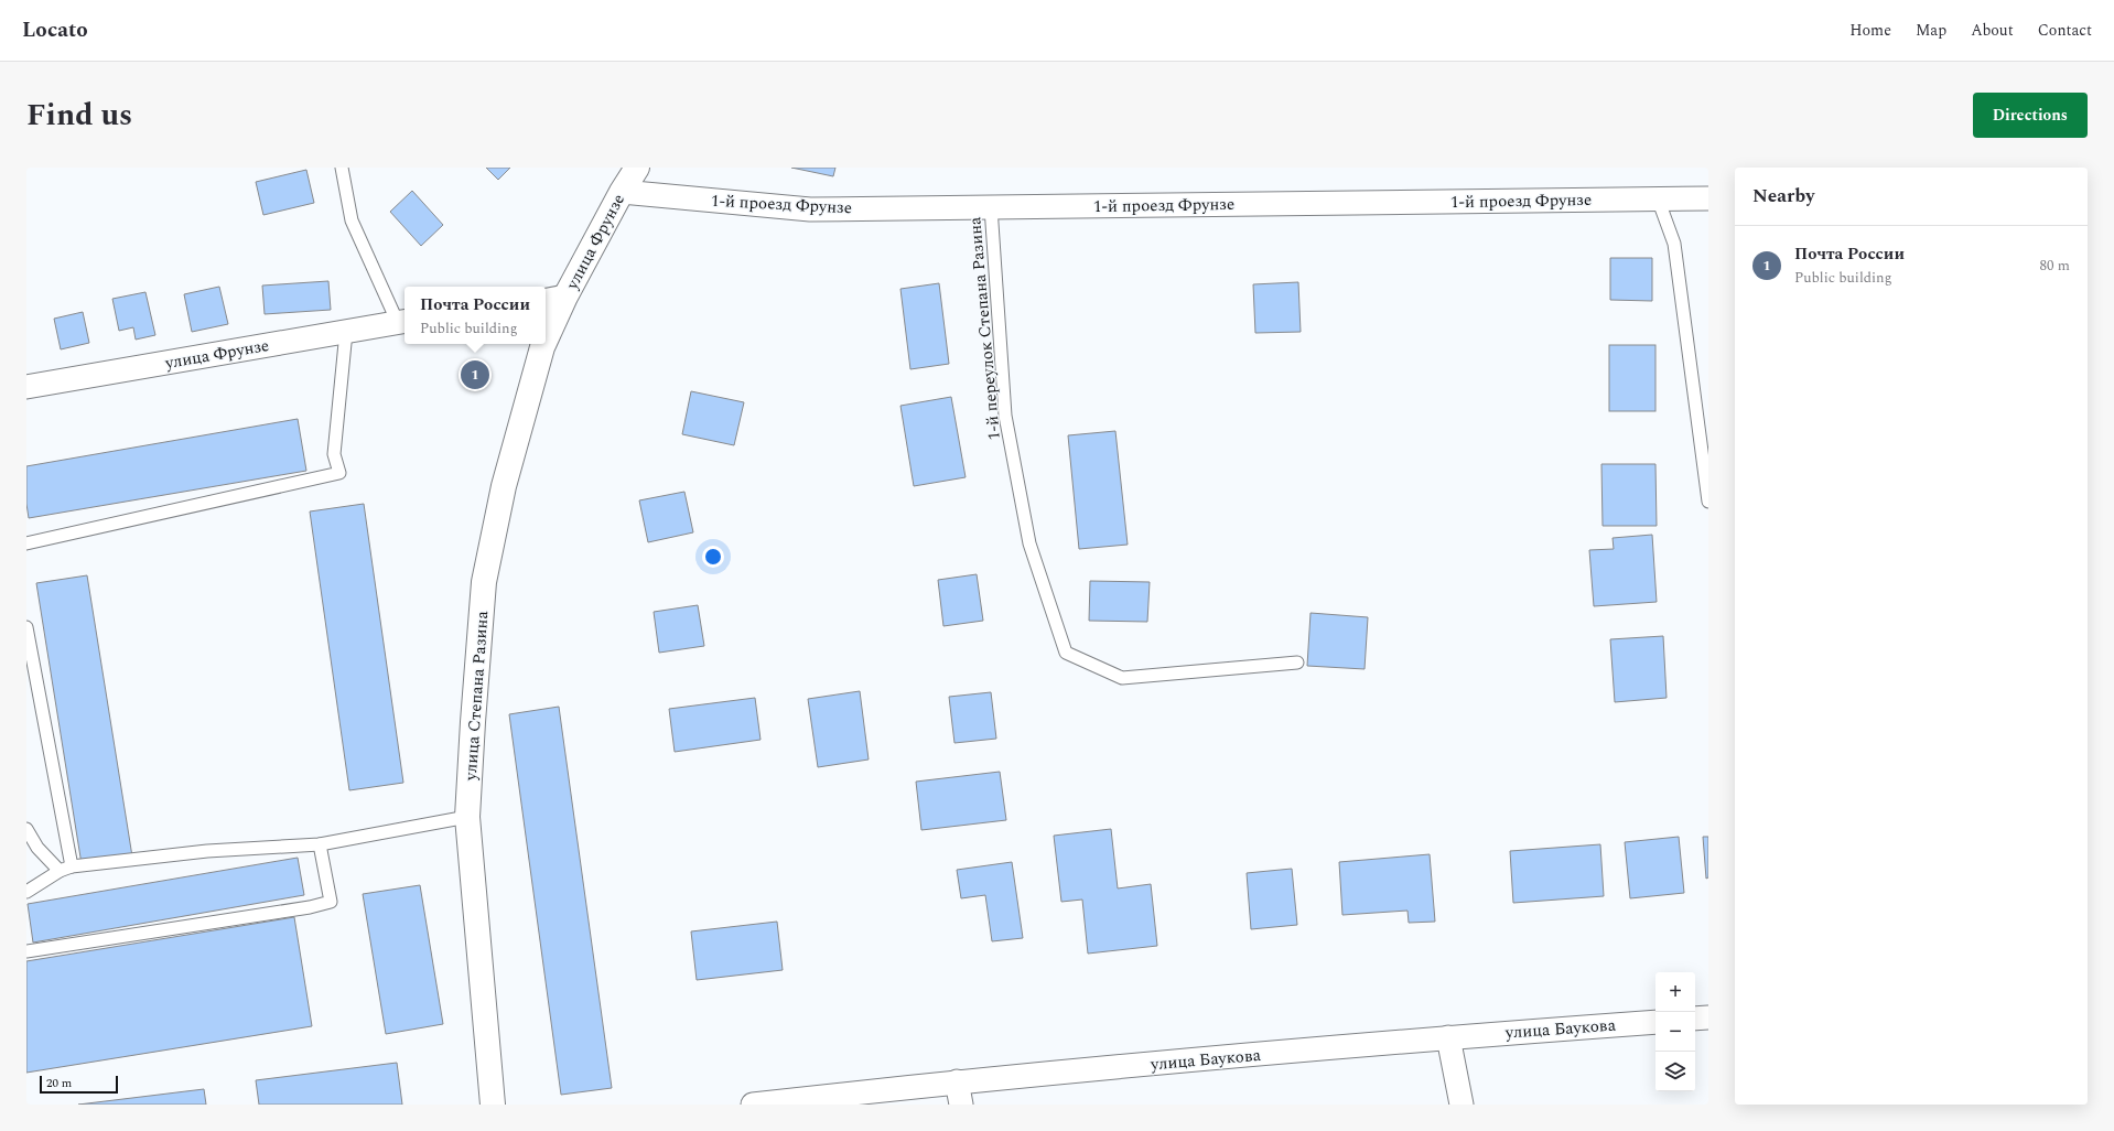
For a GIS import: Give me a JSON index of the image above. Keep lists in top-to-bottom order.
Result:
{
  "streets": {
    "street": [
      "1-й проезд Фрунзе",
      "улица Фрунзе",
      "улица Степана Разина",
      "улица Баукова"
    ],
    "lane": ["1-й переулок Степана Разина"]
  },
  "crossings": [
    ["1-й проезд Фрунзе", "улица Фрунзе"],
    ["1-й проезд Фрунзе", "1-й переулок Степана Разина"],
    ["улица Фрунзе", "улица Степана Разина"]
  ],
  "scale_bar": "20 m",
  "page": {
    "header": "Locato",
    "nav": [
      "Home",
      "Map",
      "About",
      "Contact"
    ],
    "title": "Find us",
    "buttons": "Directions",
    "heading": "Nearby",
    "list": [
      {
        "mark": "1",
        "name": "Почта России",
        "note": "Public building",
        "value": "80 m"
      }
    ],
    "popup": ["Почта России", "Public building"],
    "pins": "1",
    "map_buttons": ["+", "−"],
    "scale": "20 m"
  }
}
